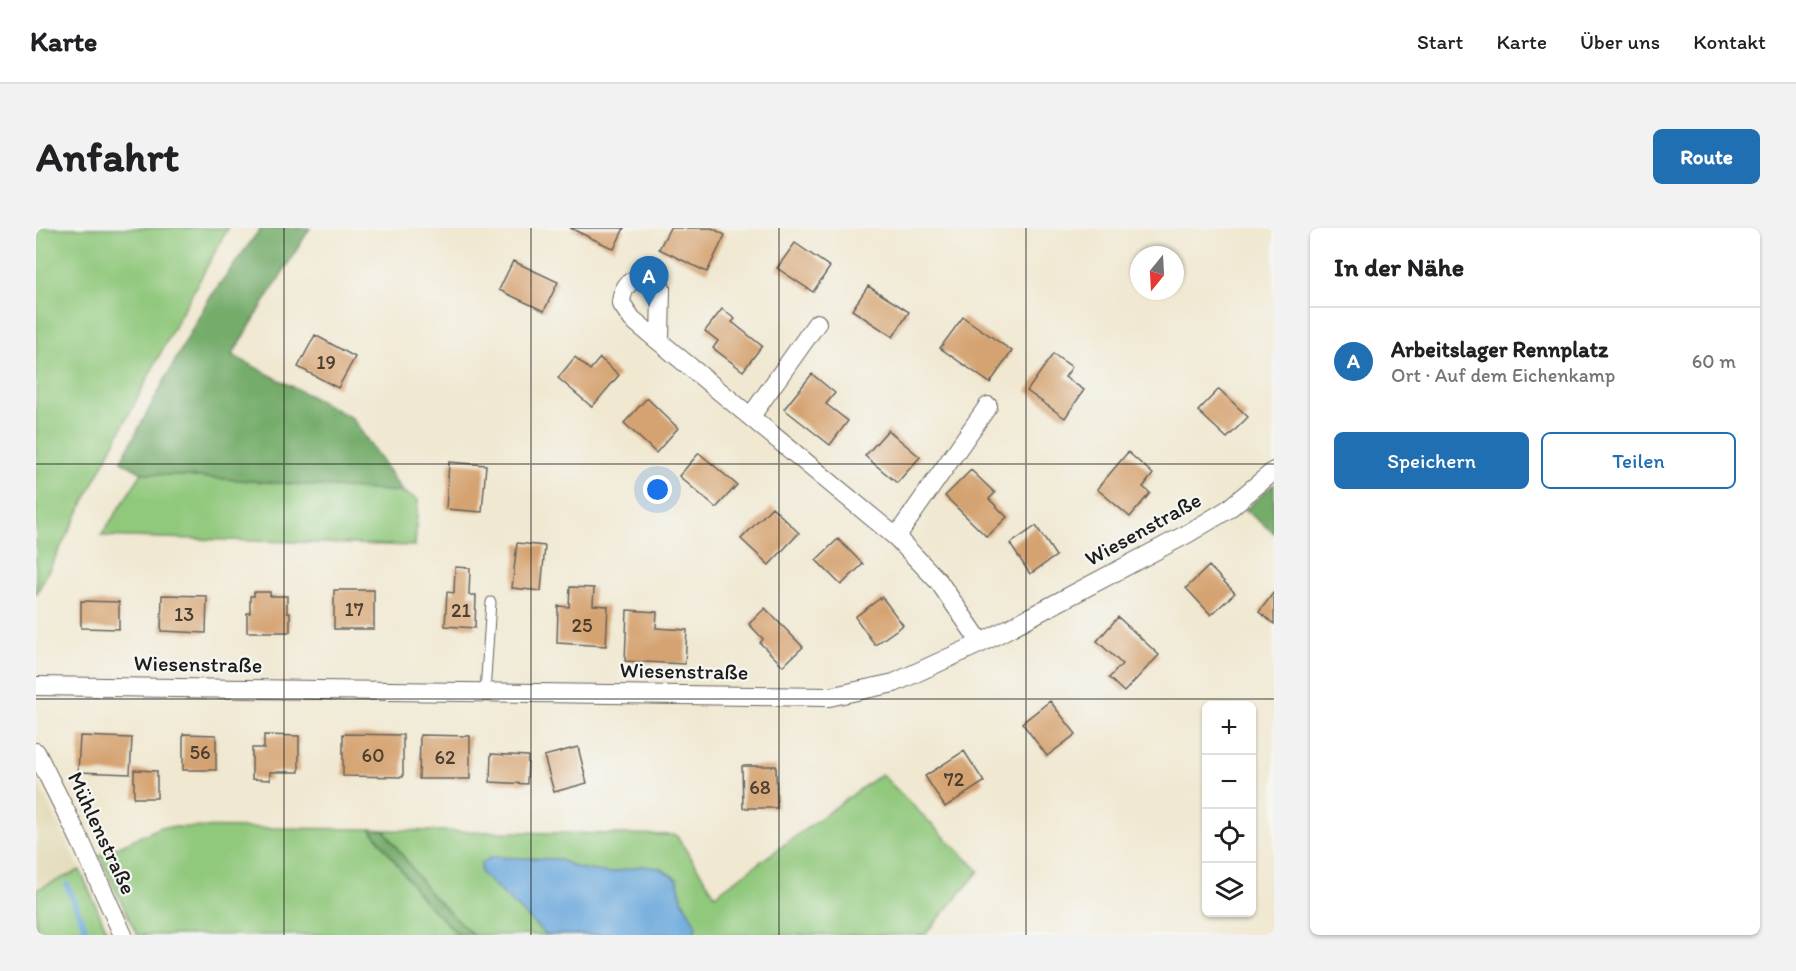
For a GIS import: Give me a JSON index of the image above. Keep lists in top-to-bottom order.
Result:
{
  "streets": {
    "street": ["Wiesenstraße", "Mühlenstraße"]
  },
  "house_numbers": [
    "19",
    "17",
    "21",
    "13",
    "25",
    "56",
    "60",
    "62",
    "72",
    "68"
  ],
  "north": "bottom",
  "page": {
    "header": "Karte",
    "nav": [
      "Start",
      "Karte",
      "Über uns",
      "Kontakt"
    ],
    "buttons": [
      "Route",
      ["Speichern", "Teilen"]
    ],
    "title": "Anfahrt",
    "heading": "In der Nähe",
    "pins": "A",
    "list": [
      {
        "mark": "A",
        "name": "Arbeitslager Rennplatz",
        "note": "Ort · Auf dem Eichenkamp",
        "value": "60 m"
      }
    ],
    "map_buttons": ["+", "−"]
  }
}
